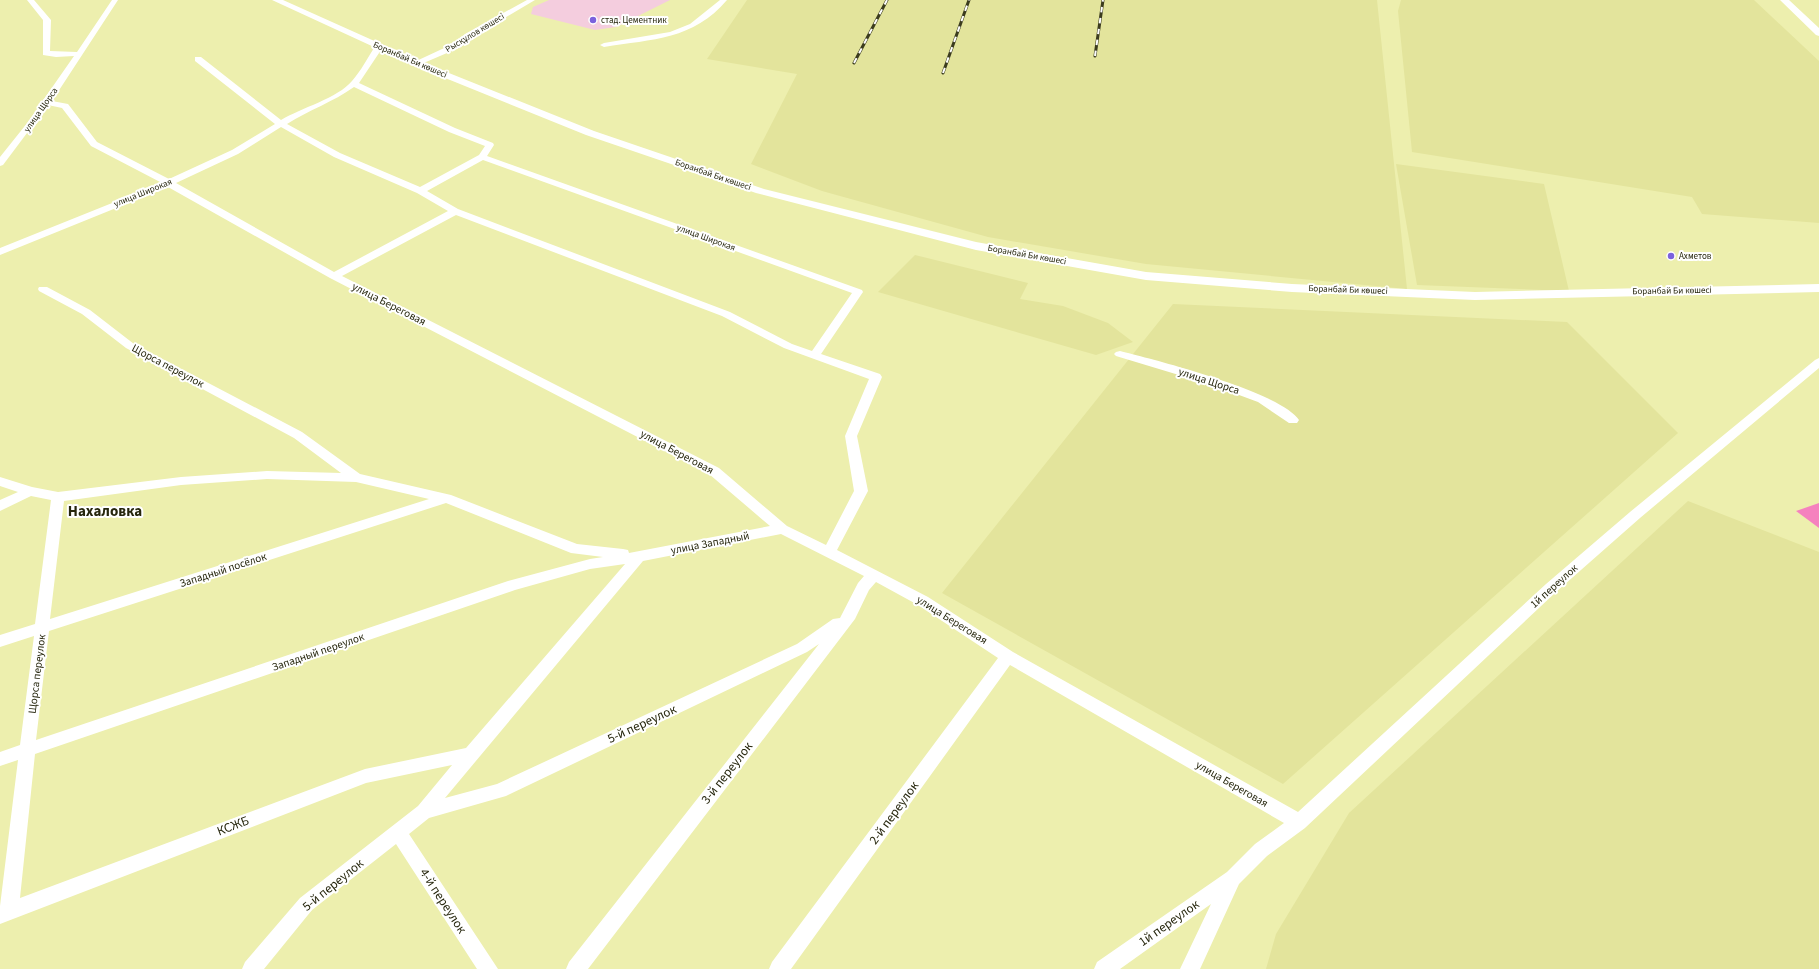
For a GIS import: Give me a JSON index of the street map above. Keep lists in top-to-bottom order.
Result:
{
  "streets": {
    "main road": ["Боранбай Би көшесі"],
    "street": [
      "Рысқұлов көшесі",
      "улица Щорса",
      "улица Широкая",
      "улица Береговая",
      "Щорса переулок",
      "улица Западный",
      "Западный посёлок",
      "1й переулок",
      "Западный переулок",
      "5-й переулок",
      "3-й переулок",
      "2-й переулок",
      "КСЖБ",
      "4-й переулок"
    ]
  },
  "crossings": [
    ["Рысқұлов көшесі", "Боранбай Би көшесі"],
    ["Боранбай Би көшесі", "улица Широкая"],
    ["улица Щорса", "улица Береговая"],
    ["улица Широкая", "улица Береговая"],
    ["улица Береговая", "улица Западный"],
    ["улица Береговая", "1й переулок"],
    ["улица Береговая", "3-й переулок"],
    ["улица Береговая", "2-й переулок"],
    ["Щорса переулок", "Западный посёлок"],
    ["Щорса переулок", "Западный переулок"],
    ["Щорса переулок", "КСЖБ"],
    ["улица Западный", "Западный переулок"],
    ["улица Западный", "5-й переулок"],
    ["Западный переулок", "5-й переулок"],
    ["5-й переулок", "3-й переулок"],
    ["5-й переулок", "КСЖБ"],
    ["5-й переулок", "4-й переулок"]
  ],
  "districts": ["Нахаловка"],
  "places": ["стад. Цементник", "Ахметов"]
}
